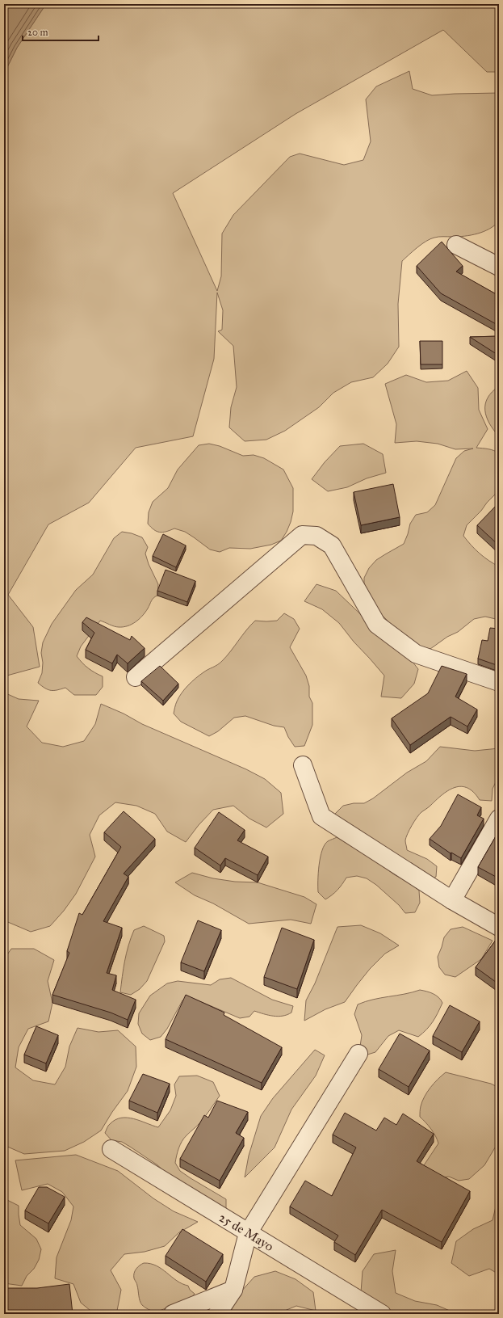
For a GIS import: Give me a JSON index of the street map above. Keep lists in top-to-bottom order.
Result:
{
  "streets": {
    "street": ["25 de Mayo"]
  },
  "scale_bar": "20 m"
}
